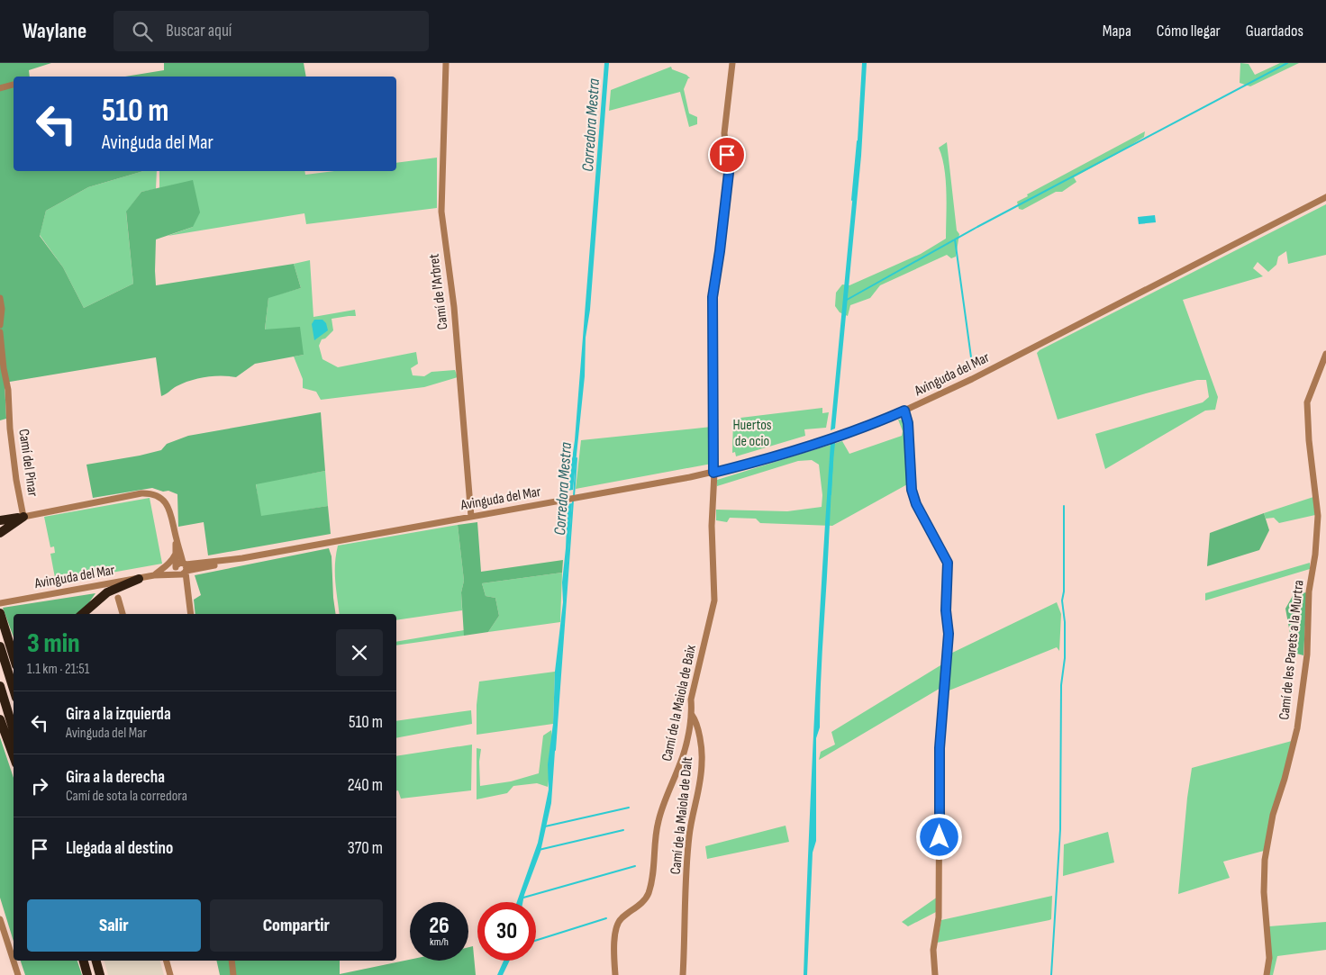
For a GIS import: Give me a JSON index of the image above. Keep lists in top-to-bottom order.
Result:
{
  "streets": {
    "street": [
      "Camí de l'Arbret",
      "Avinguda del Mar",
      "Camí del Pinar",
      "Camí de les Parets a la Murtra",
      "Camí de la Maiola de Baix",
      "Camí de la Maiola de Dalt"
    ]
  },
  "crossings": [
    ["Camí de l'Arbret", "Avinguda del Mar"],
    ["Avinguda del Mar", "Camí de la Maiola de Baix"],
    ["Camí de la Maiola de Baix", "Camí de la Maiola de Dalt"]
  ],
  "water": ["Corredora Mestra"],
  "parks": ["Huertos de ocio"],
  "page": {
    "header": "Waylane",
    "search": "Buscar aquí",
    "nav": ["Mapa", "Cómo llegar", "Guardados"],
    "turn": ["510 m", "Avinguda del Mar"],
    "heading": ["3 min", "1.1 km · 21:51"],
    "list": [
      {
        "name": "Gira a la izquierda",
        "note": "Avinguda del Mar",
        "value": "510 m"
      },
      {
        "name": "Gira a la derecha",
        "note": "Camí de sota la corredora",
        "value": "240 m"
      },
      {
        "name": "Llegada al destino",
        "value": "370 m"
      }
    ],
    "buttons": ["Salir", "Compartir"],
    "speed": "26 km/h",
    "limit": "30"
  }
}
